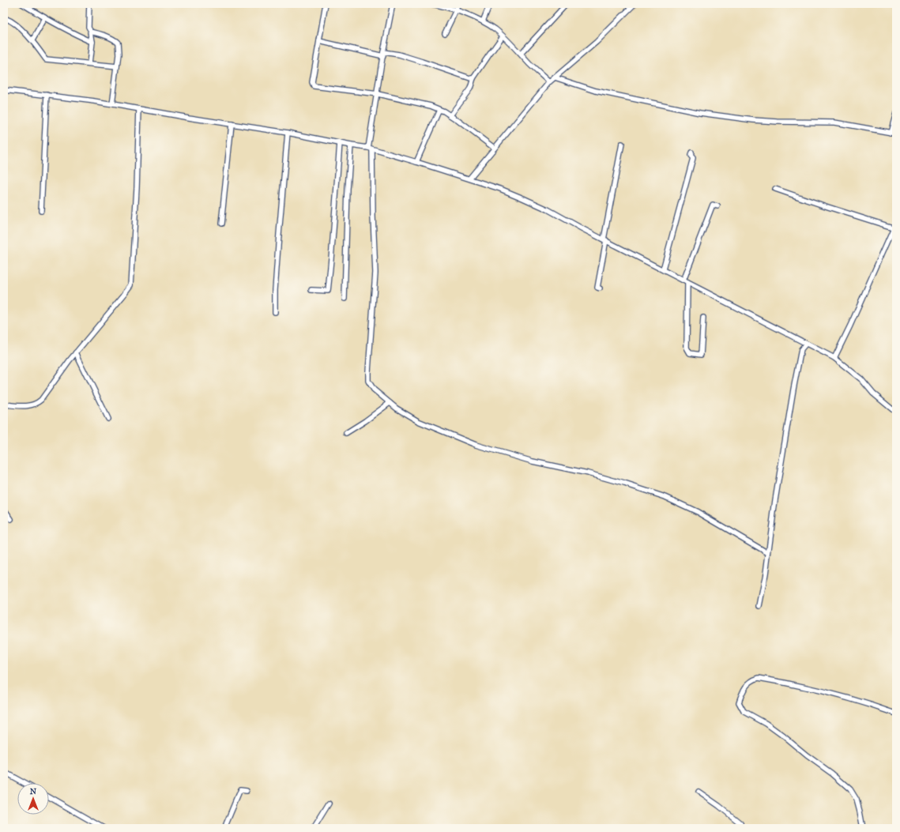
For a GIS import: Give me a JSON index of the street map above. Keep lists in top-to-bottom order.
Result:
{
  "north": "top"
}
